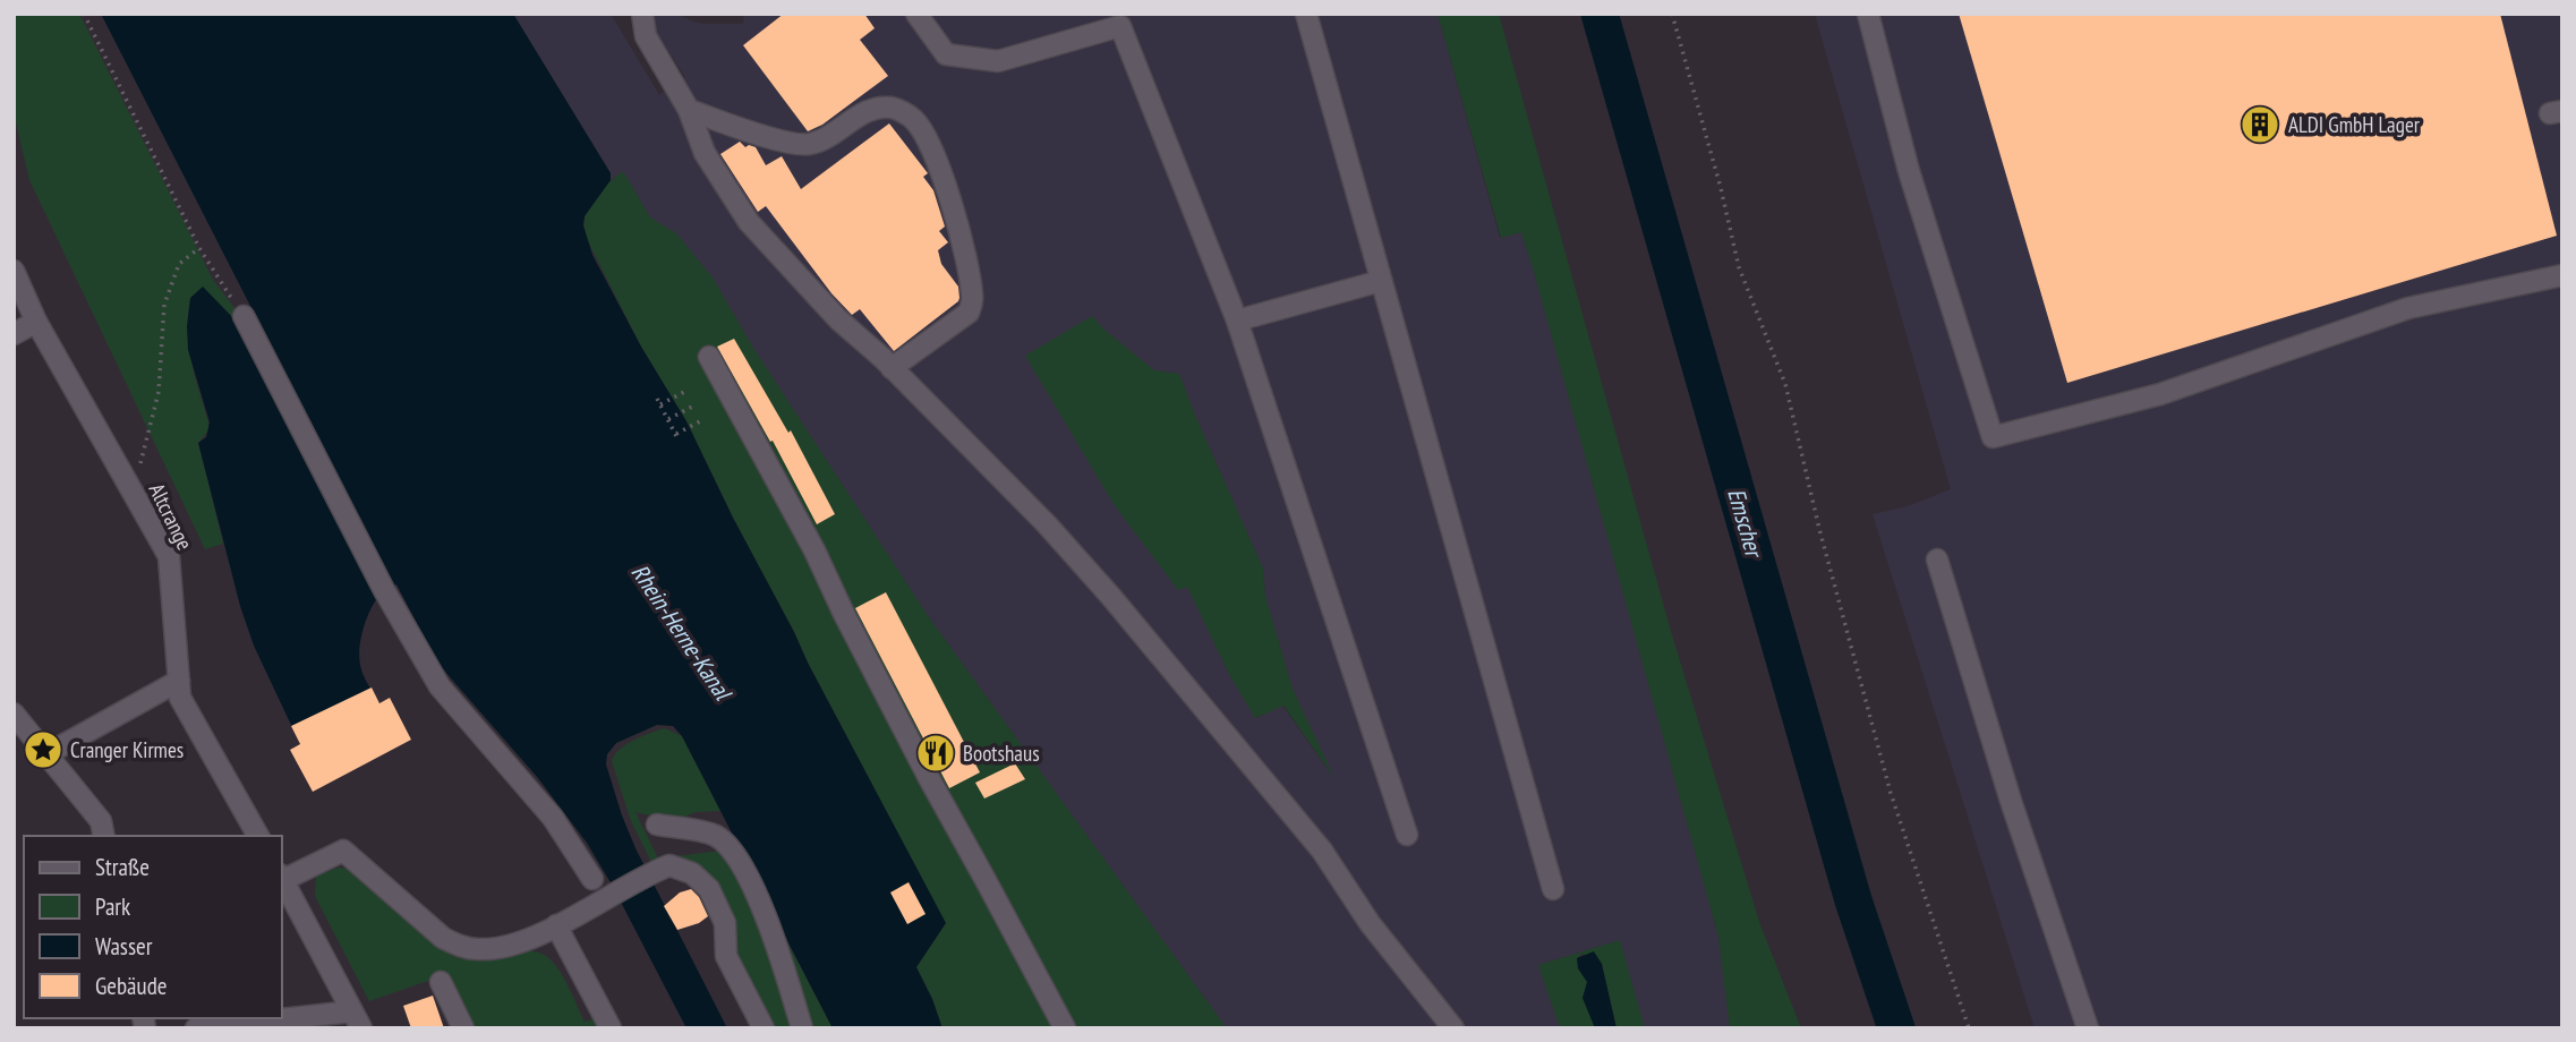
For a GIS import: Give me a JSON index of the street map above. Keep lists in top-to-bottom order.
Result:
{
  "streets": {
    "street": ["Altcrange"]
  },
  "water": ["Emscher", "Rhein-Herne-Kanal"],
  "places": {
    "building": ["ALDI GmbH Lager"],
    "place": ["Cranger Kirmes"],
    "restaurant": ["Bootshaus"]
  },
  "legend": [
    "Straße",
    "Park",
    "Wasser",
    "Gebäude"
  ]
}
